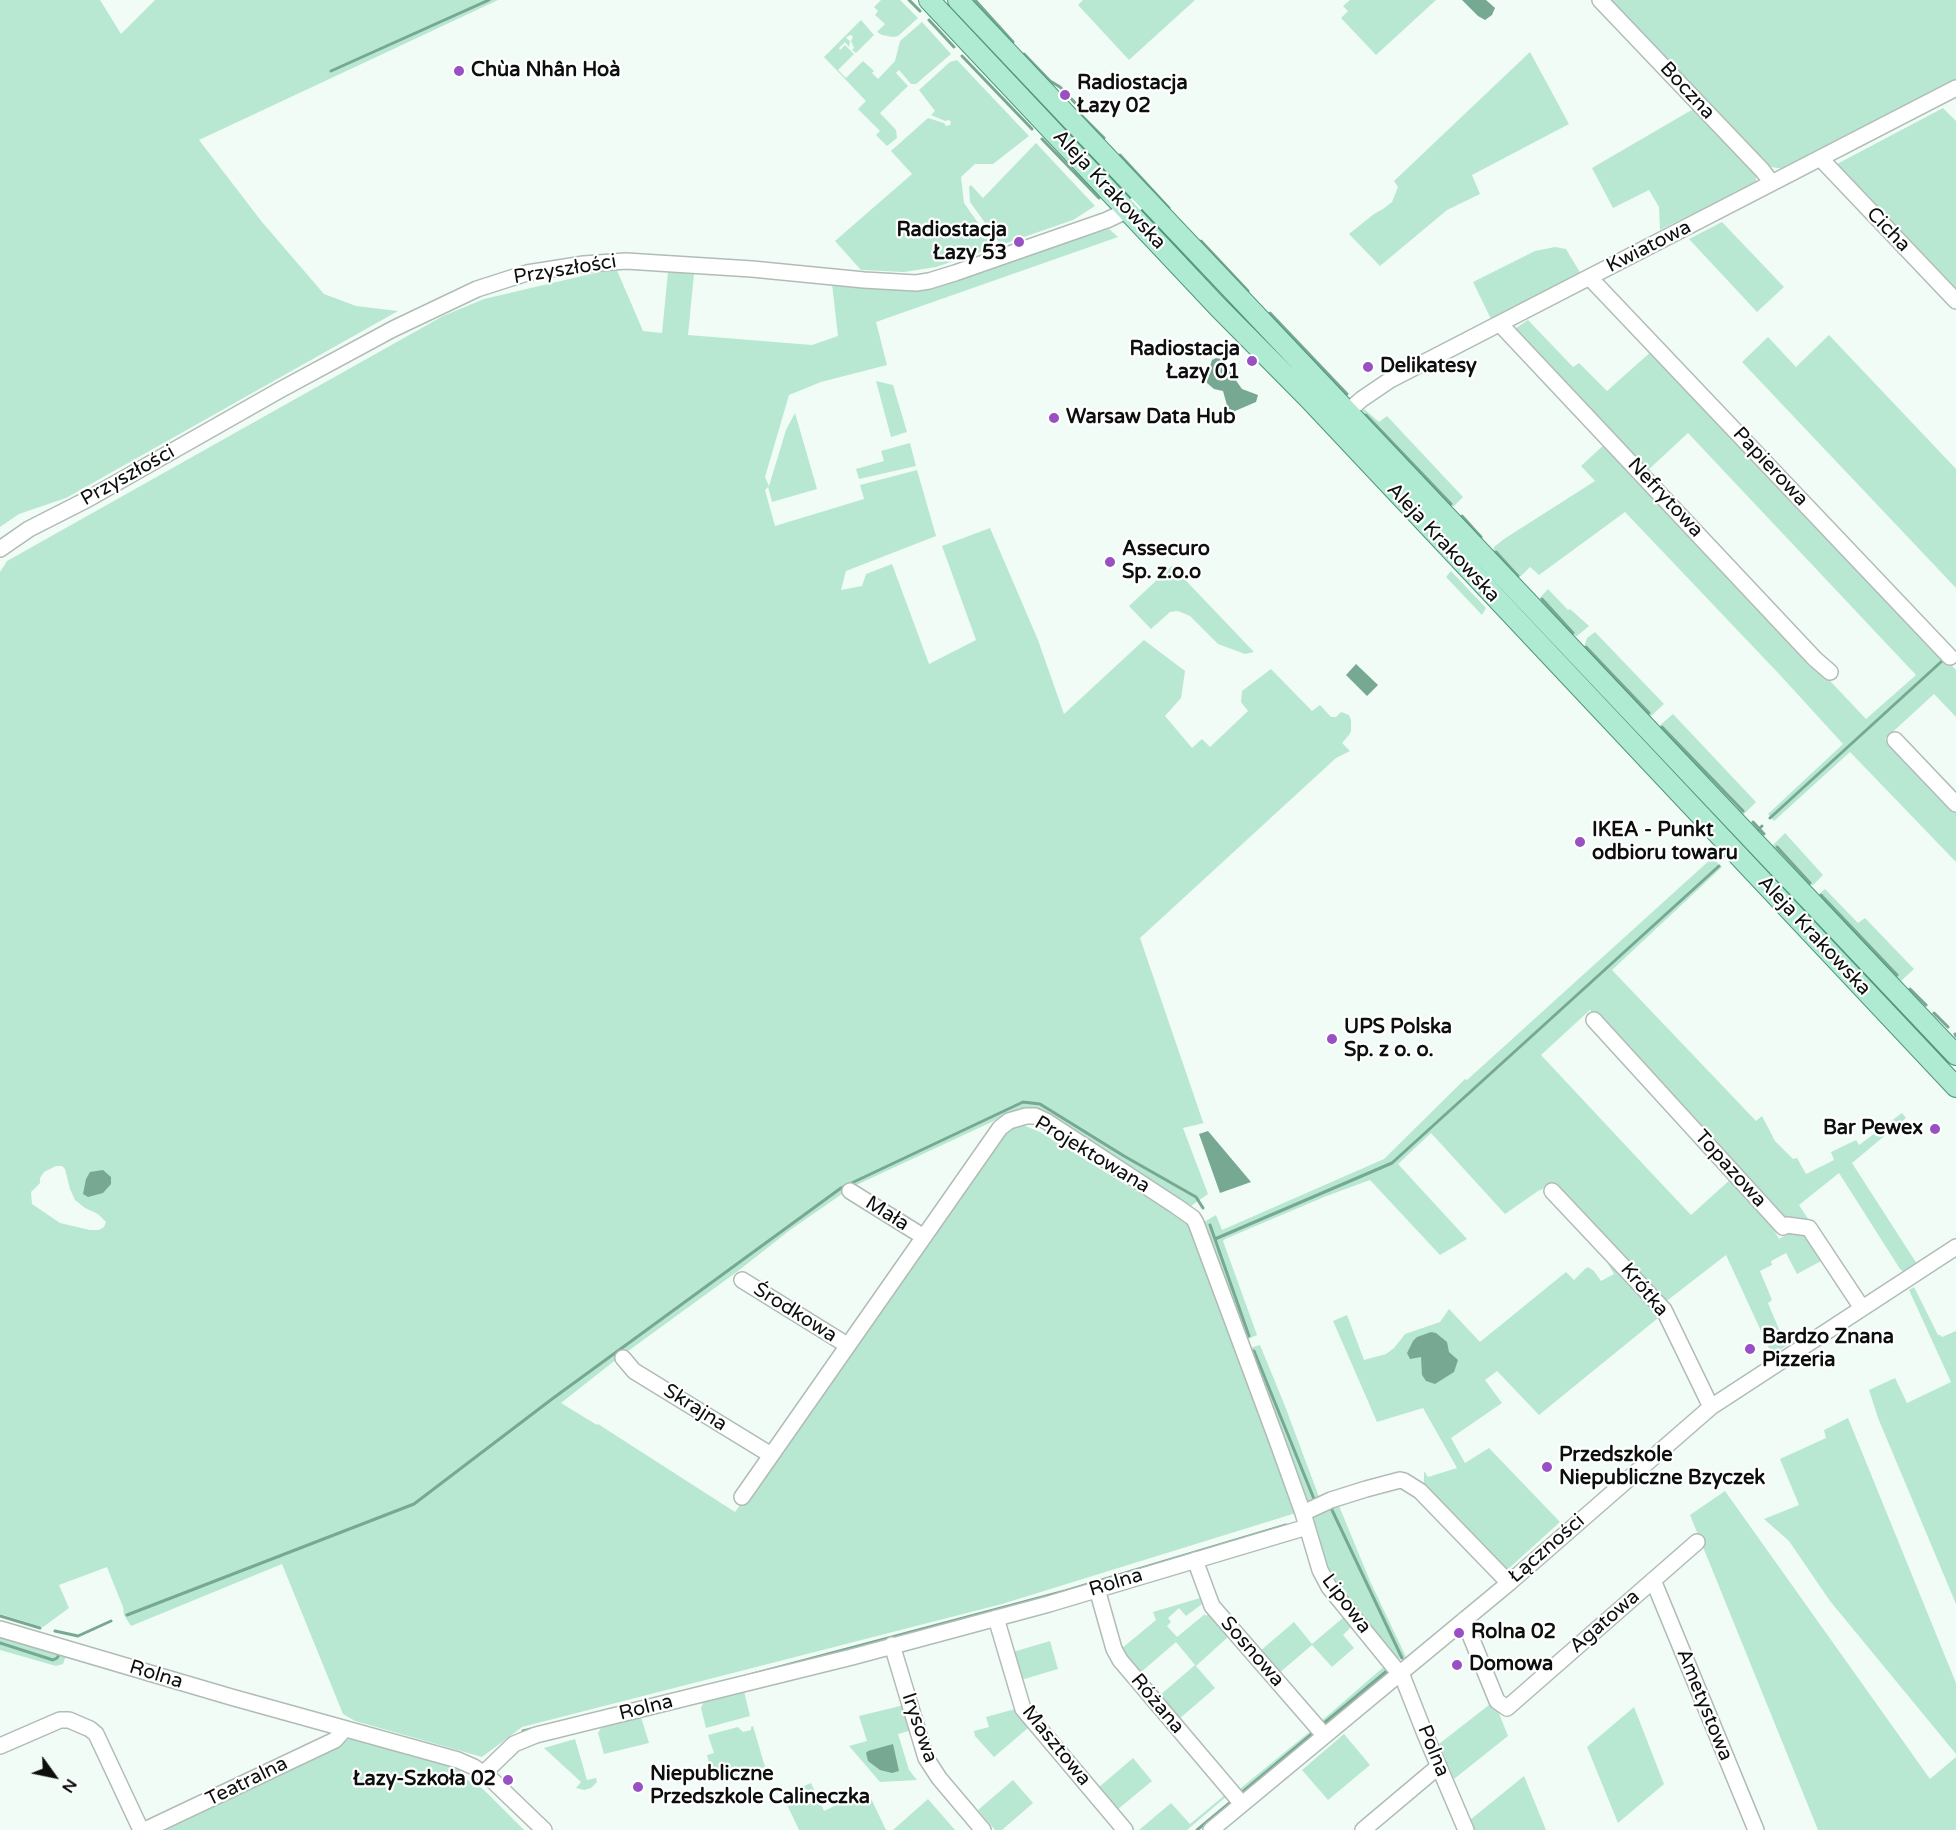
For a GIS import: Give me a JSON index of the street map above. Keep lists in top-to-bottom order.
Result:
{
  "streets": {
    "main road": ["Aleja Krakowska"],
    "street": [
      "Boczna",
      "Cicha",
      "Kwiatowa",
      "Przyszłości",
      "Papierowa",
      "Nefrytowa",
      "Projektowana",
      "Topazowa",
      "Mała",
      "Krótka",
      "Środkowa",
      "Skrajna",
      "Łączności",
      "Rolna",
      "Lipowa",
      "Agatowa",
      "Sosnowa",
      "Różana",
      "Ametystowa",
      "Irysowa",
      "Masztowa",
      "Polna",
      "Teatralna"
    ]
  },
  "crossings": [
    ["Boczna", "Kwiatowa"],
    ["Aleja Krakowska", "Kwiatowa"],
    ["Aleja Krakowska", "Przyszłości"],
    ["Cicha", "Kwiatowa"],
    ["Kwiatowa", "Papierowa"],
    ["Kwiatowa", "Nefrytowa"],
    ["Projektowana", "Mała"],
    ["Projektowana", "Środkowa"],
    ["Projektowana", "Skrajna"],
    ["Projektowana", "Rolna"],
    ["Projektowana", "Lipowa"],
    ["Topazowa", "Łączności"],
    ["Krótka", "Łączności"],
    ["Łączności", "Rolna"],
    ["Łączności", "Lipowa"],
    ["Łączności", "Agatowa"],
    ["Łączności", "Sosnowa"],
    ["Łączności", "Różana"],
    ["Łączności", "Polna"],
    ["Rolna", "Lipowa"],
    ["Rolna", "Sosnowa"],
    ["Rolna", "Różana"],
    ["Rolna", "Irysowa"],
    ["Rolna", "Masztowa"],
    ["Rolna", "Teatralna"],
    ["Lipowa", "Polna"],
    ["Agatowa", "Ametystowa"]
  ],
  "places": [
    "Chùa Nhân Hoà",
    "Radiostacja Łazy 02",
    "Radiostacja Łazy 53",
    "Radiostacja Łazy 01",
    "Delikatesy",
    "Warsaw Data Hub",
    "Assecuro Sp. z.o.o",
    "IKEA - Punkt odbioru towaru",
    "UPS Polska Sp. z o. o.",
    "Bar Pewex",
    "Bardzo Znana Pizzeria",
    "Przedszkole Niepubliczne Bzyczek",
    "Rolna 02",
    "Domowa",
    "Łazy-Szkoła 02",
    "Niepubliczne Przedszkole Calineczka"
  ],
  "north": "bottom right"
}
